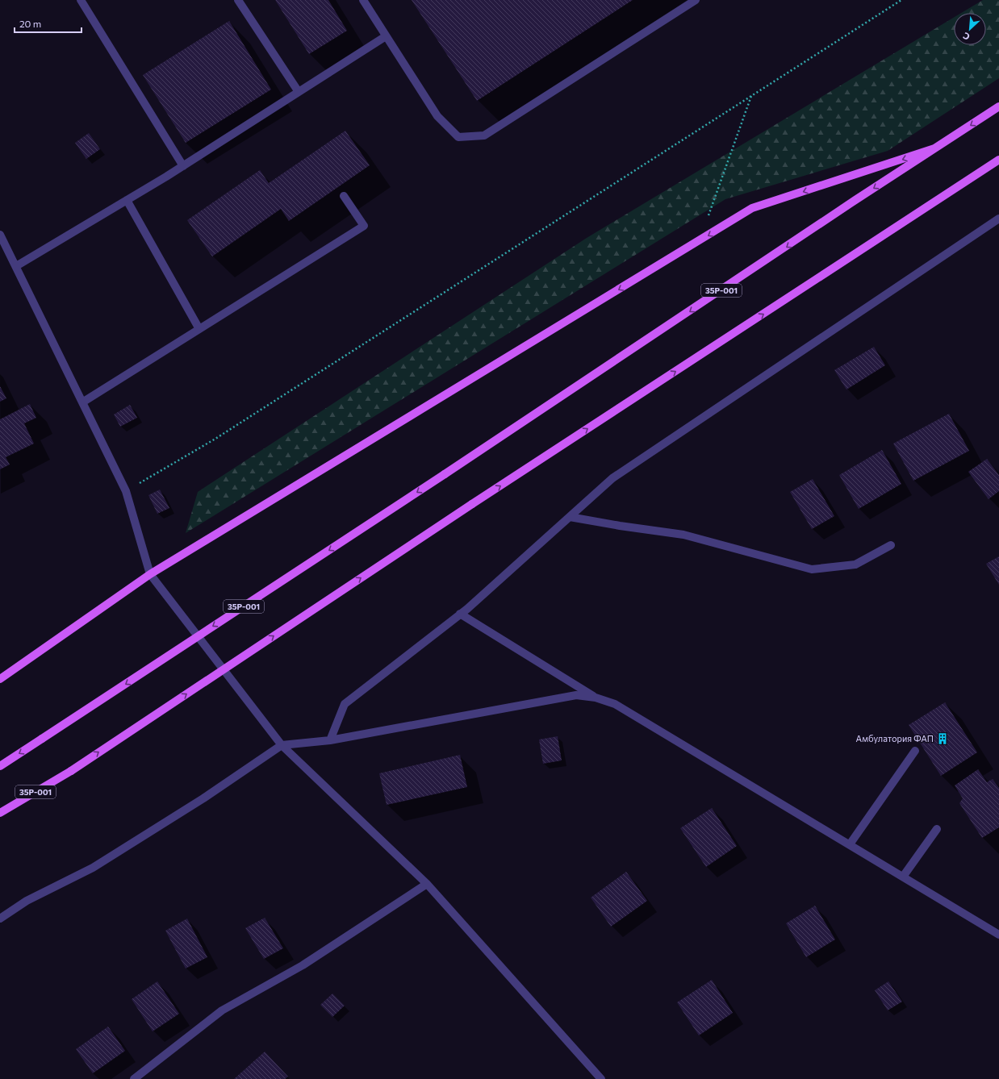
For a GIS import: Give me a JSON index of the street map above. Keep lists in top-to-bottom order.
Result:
{
  "streets": {
    "main road": ["35Р-001"]
  },
  "places": {
    "building": ["Амбулатория ФАП"]
  },
  "scale_bar": "20 m",
  "north": "bottom left"
}
